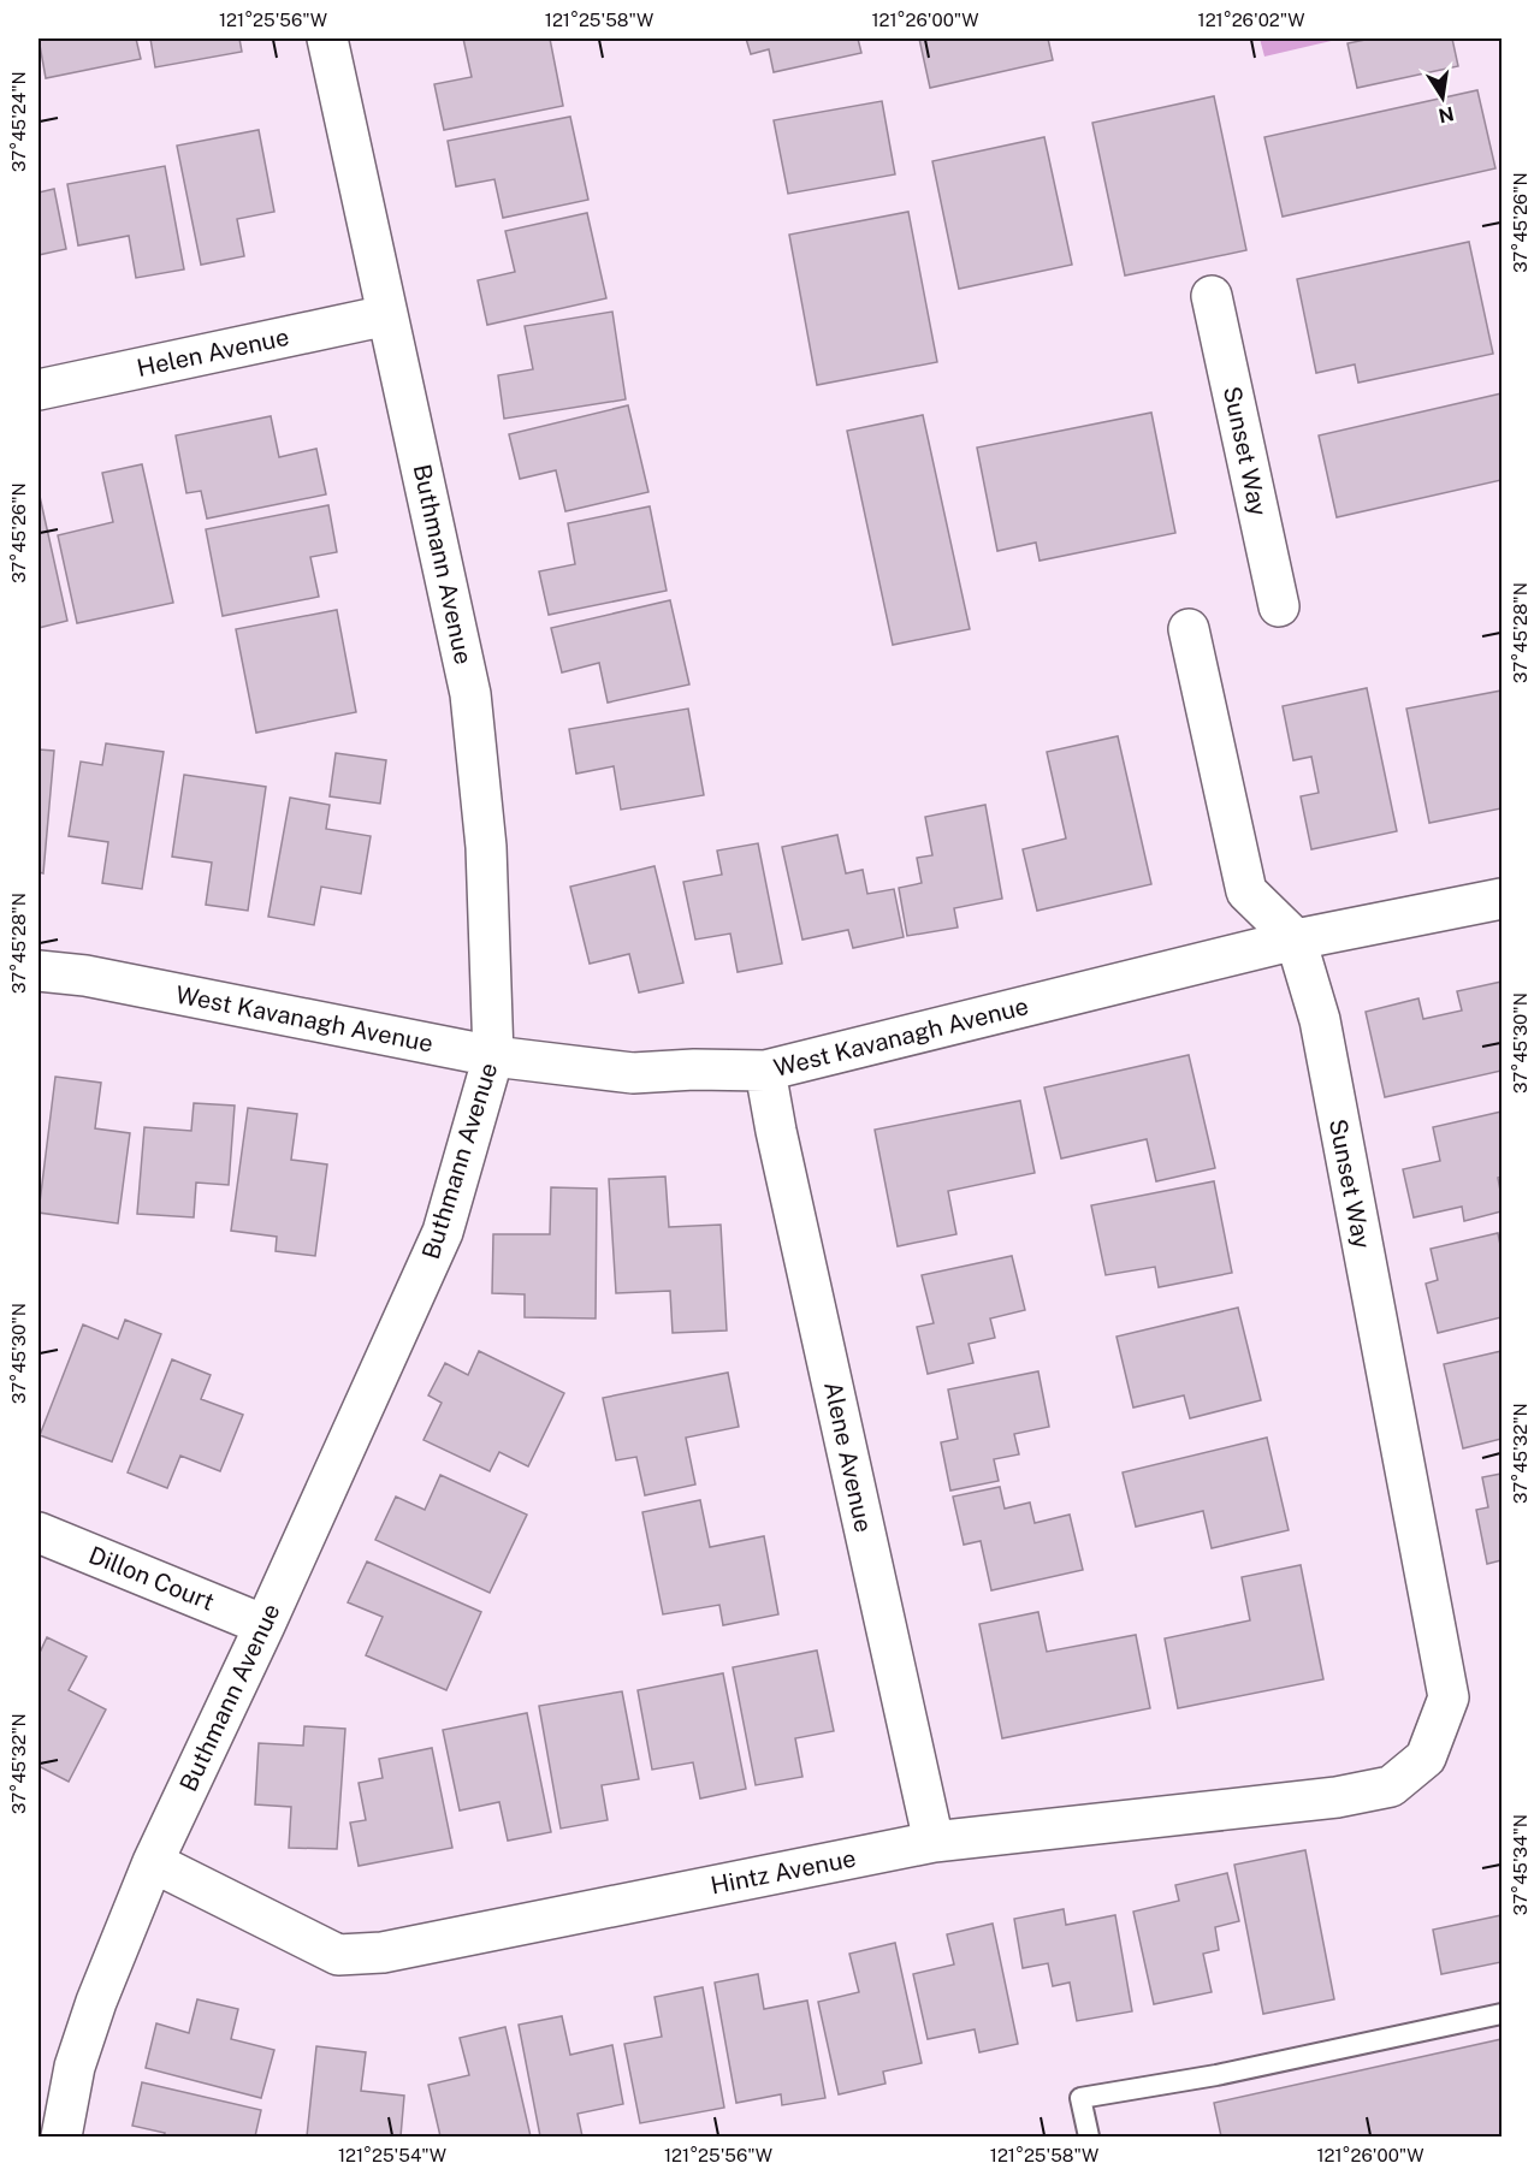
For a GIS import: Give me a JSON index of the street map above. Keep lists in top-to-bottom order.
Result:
{
  "streets": {
    "street": [
      "Helen Avenue",
      "Sunset Way",
      "Buthmann Avenue",
      "West Kavanagh Avenue",
      "Alene Avenue",
      "Dillon Court",
      "Hintz Avenue"
    ]
  },
  "crossings": [
    ["Helen Avenue", "Buthmann Avenue"],
    ["Sunset Way", "West Kavanagh Avenue"],
    ["Sunset Way", "Hintz Avenue"],
    ["Buthmann Avenue", "West Kavanagh Avenue"],
    ["Buthmann Avenue", "Dillon Court"],
    ["Buthmann Avenue", "Hintz Avenue"],
    ["West Kavanagh Avenue", "Alene Avenue"],
    ["Alene Avenue", "Hintz Avenue"]
  ],
  "north": "bottom",
  "coordinates": [
    "121°25'56\"W",
    "121°25'58\"W",
    "121°26'00\"W",
    "121°26'02\"W",
    "37°45'24\"N",
    "37°45'26\"N",
    "37°45'28\"N",
    "37°45'30\"N",
    "37°45'32\"N",
    "37°45'34\"N",
    "121°25'54\"W"
  ]
}
